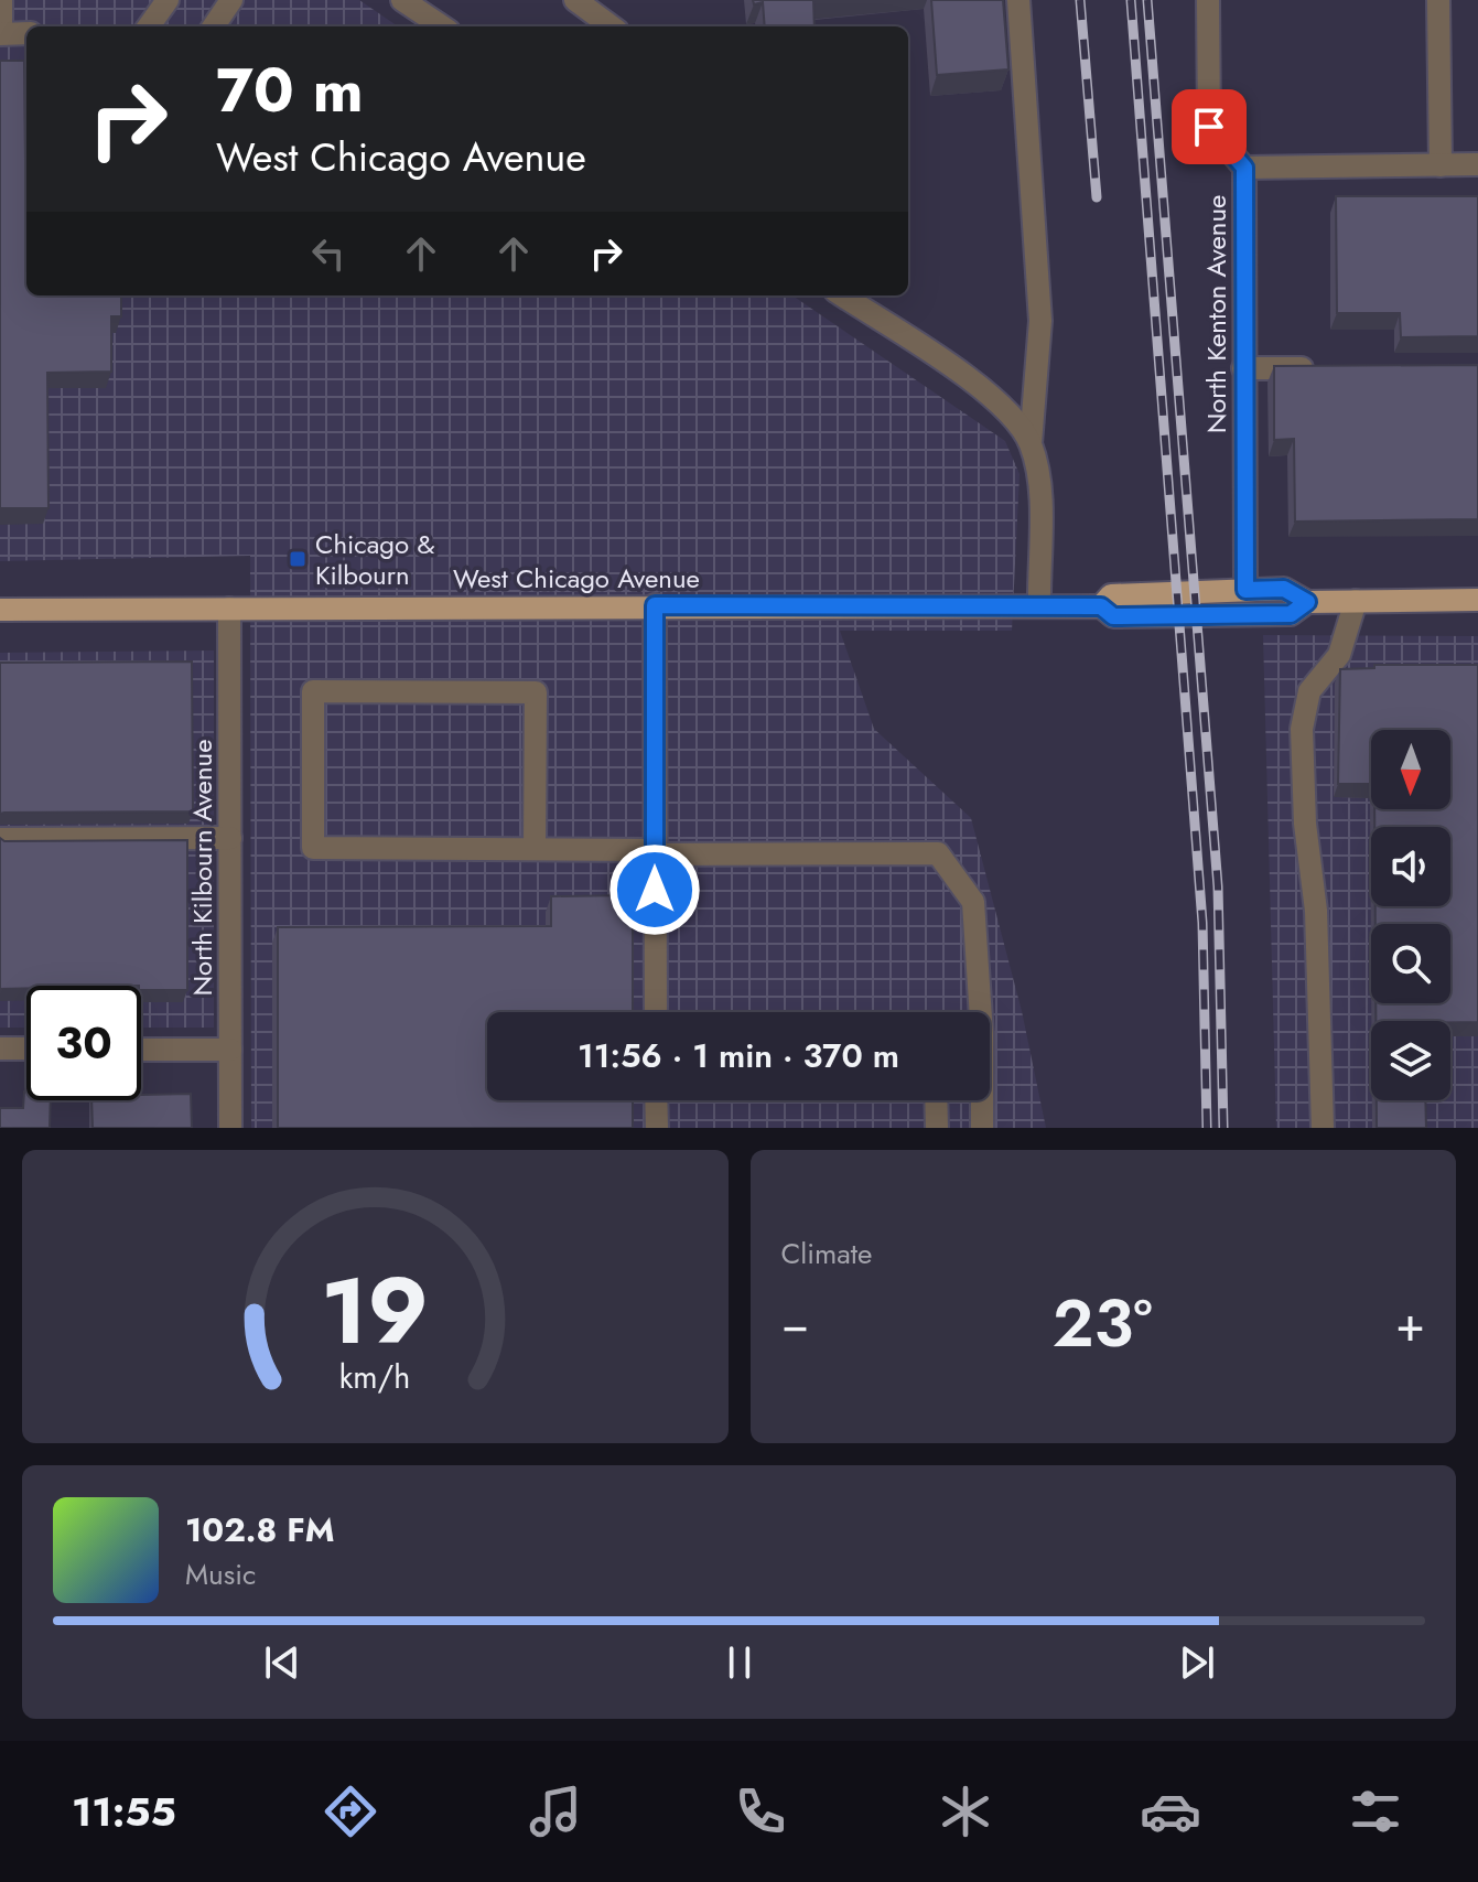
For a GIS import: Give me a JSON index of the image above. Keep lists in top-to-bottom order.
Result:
{
  "streets": {
    "main road": ["West Chicago Avenue"],
    "street": ["North Kenton Avenue", "North Kilbourn Avenue"]
  },
  "crossings": [
    ["North Kenton Avenue", "West Chicago Avenue"],
    ["West Chicago Avenue", "North Kilbourn Avenue"]
  ],
  "places": {
    "transit": ["Chicago & Kilbourn"]
  },
  "north": "bottom",
  "page": {
    "turn": ["70 m", "West Chicago Avenue"],
    "limit": "30",
    "trip": "11:56 · 1 min · 370 m",
    "tile": "Climate",
    "heat": ["−", "23°", "+"],
    "song": ["102.8 FM", "Music"],
    "tabs": "11:55",
    "gauge": ["19", "km/h"]
  }
}
